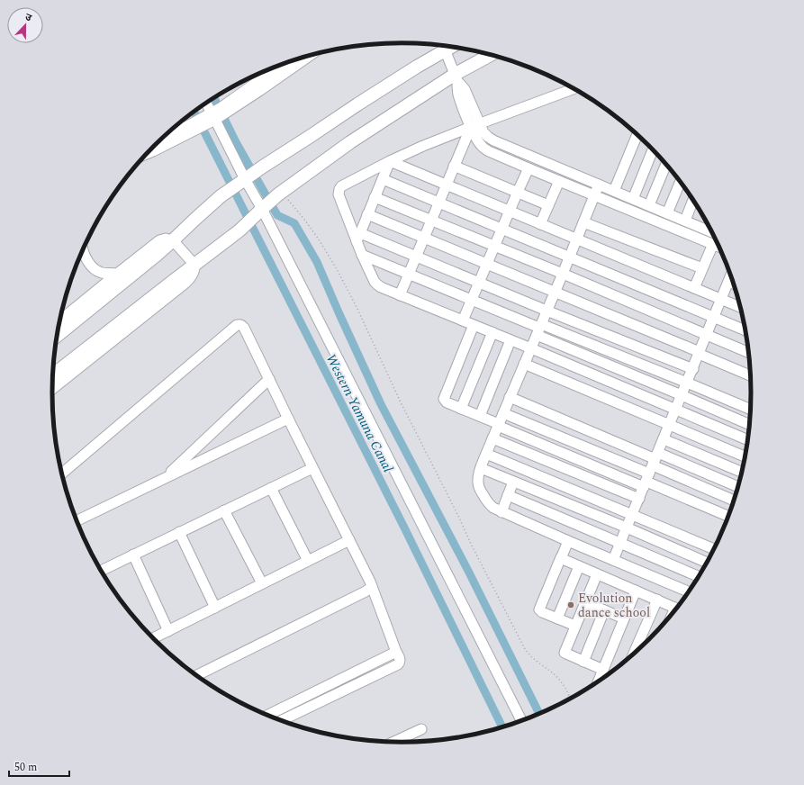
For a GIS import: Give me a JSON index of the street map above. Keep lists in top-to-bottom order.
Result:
{
  "water": ["Western Yamuna Canal"],
  "places": ["Evolution dance school"],
  "scale_bar": "50 m",
  "north": "top"
}
